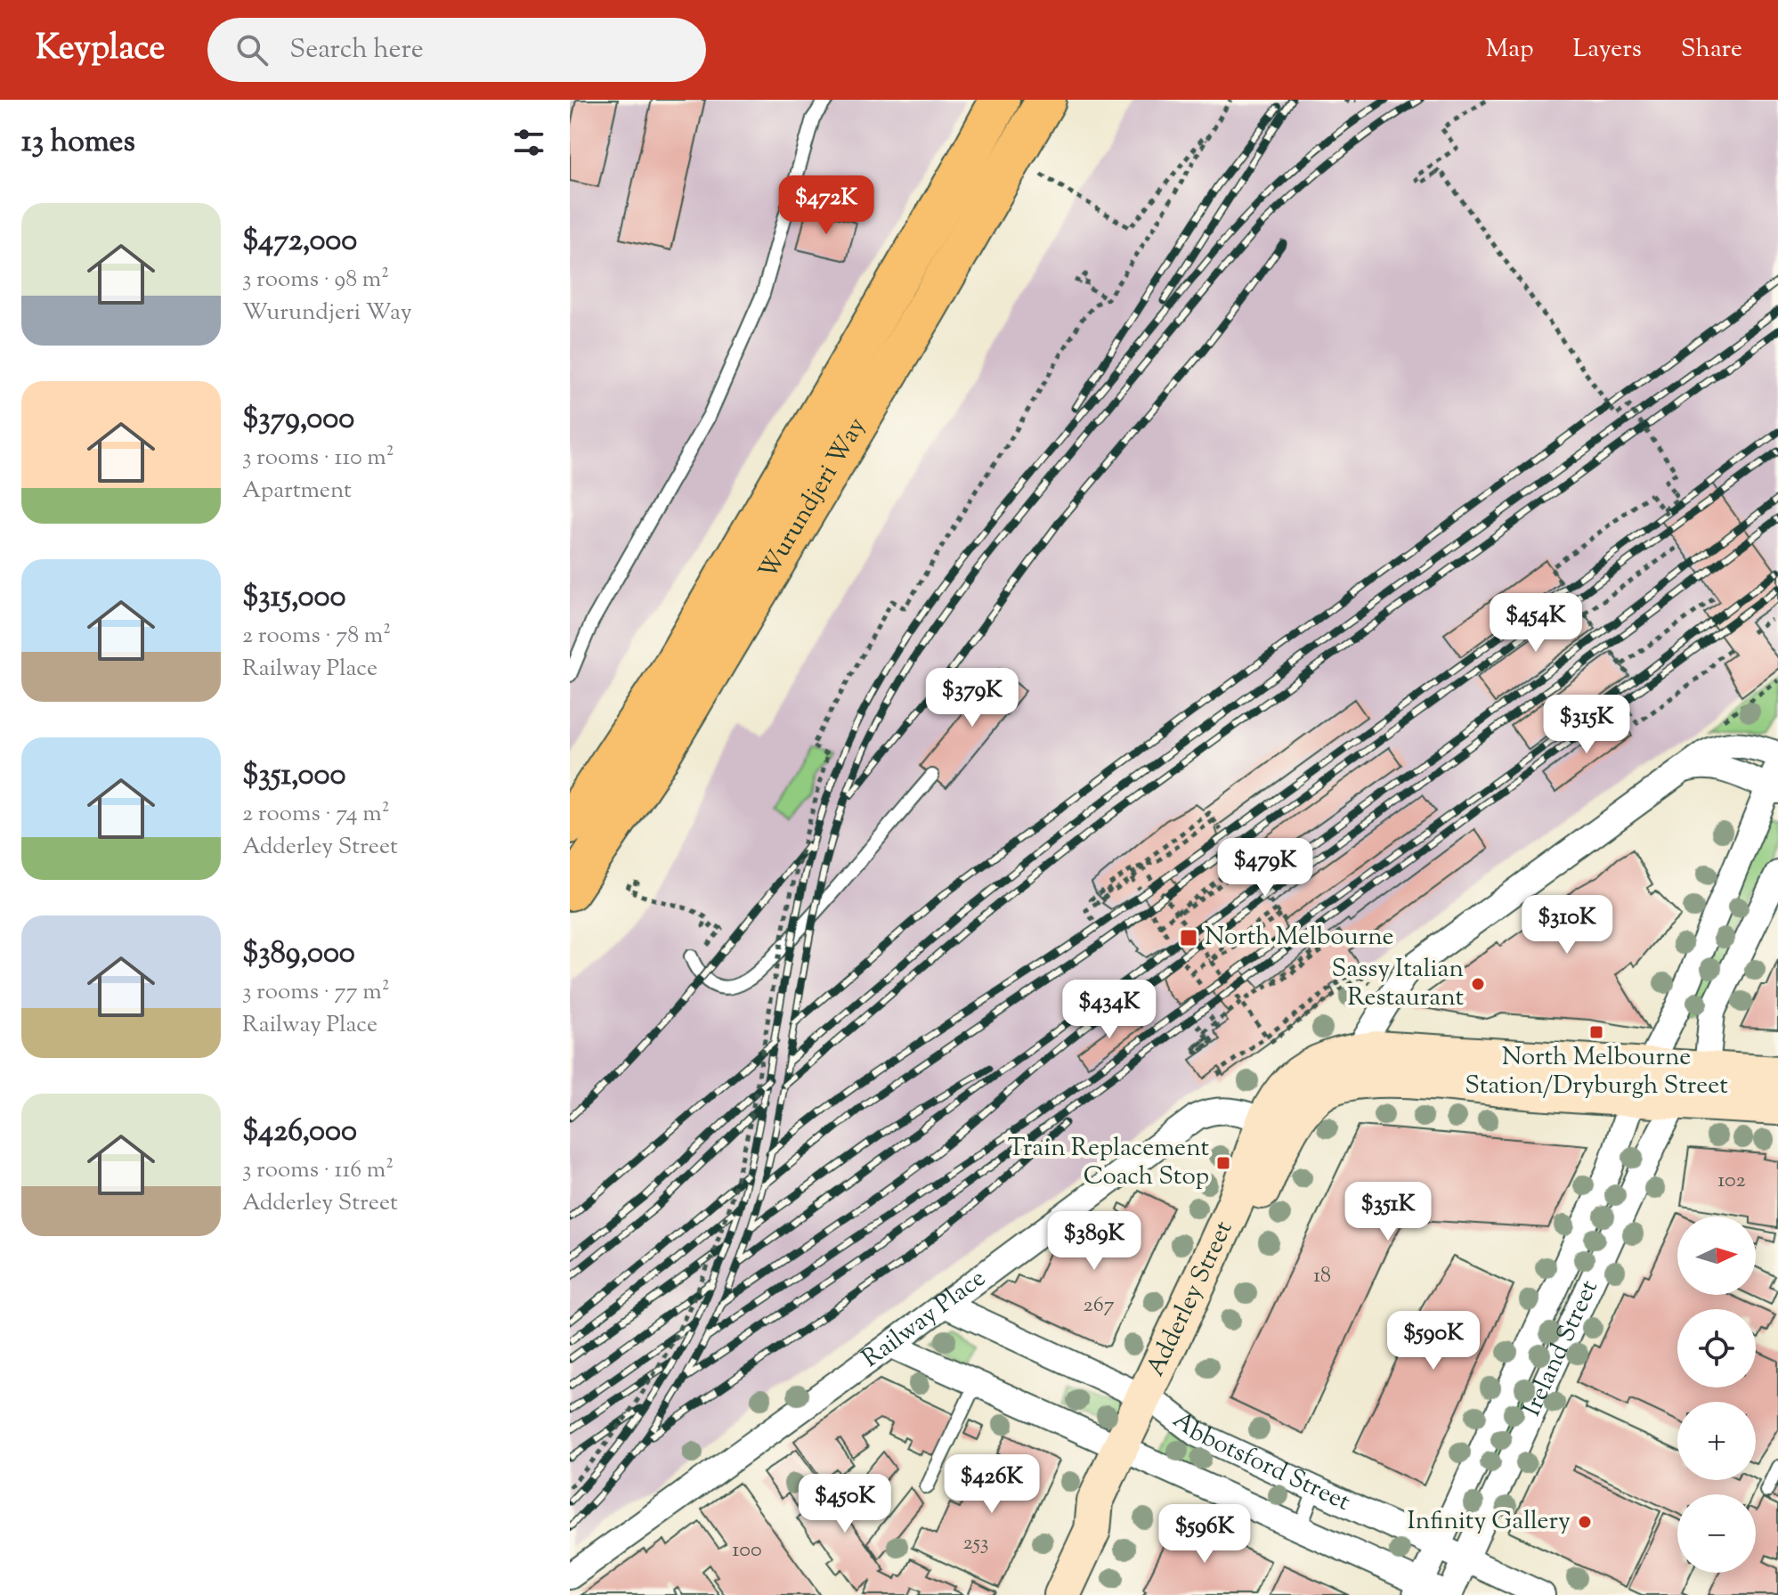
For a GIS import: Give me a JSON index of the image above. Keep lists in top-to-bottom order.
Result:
{
  "streets": {
    "highway": ["Wurundjeri Way"],
    "street": [
      "Adderley Street",
      "Railway Place",
      "Ireland Street",
      "Abbotsford Street"
    ]
  },
  "crossings": [
    ["Adderley Street", "Railway Place"],
    ["Adderley Street", "Abbotsford Street"],
    ["Railway Place", "Abbotsford Street"],
    ["Ireland Street", "Abbotsford Street"]
  ],
  "places": {
    "transit": ["North Melbourne", "North Melbourne Station/Dryburgh Street", "Train Replacement Coach Stop"],
    "other": ["Sassy Italian Restaurant", "Infinity Gallery"]
  },
  "house_numbers": [
    "102",
    "18",
    "267",
    "253",
    "100"
  ],
  "north": "right",
  "page": {
    "header": "Keyplace",
    "search": "Search here",
    "nav": ["Map", "Layers", "Share"],
    "heading": "13 homes",
    "price": [
      "$472K",
      "$454K",
      "$379K",
      "$315K",
      "$479K",
      "$310K",
      "$434K",
      "$351K",
      "$389K",
      "$590K",
      "$426K",
      "$450K",
      "$596K"
    ],
    "list": [
      {
        "name": "$472,000",
        "note": "3 rooms · 98 m² · Wurundjeri Way"
      },
      {
        "name": "$379,000",
        "note": "3 rooms · 110 m² · Apartment"
      },
      {
        "name": "$315,000",
        "note": "2 rooms · 78 m² · Railway Place"
      },
      {
        "name": "$351,000",
        "note": "2 rooms · 74 m² · Adderley Street"
      },
      {
        "name": "$389,000",
        "note": "3 rooms · 77 m² · Railway Place"
      },
      {
        "name": "$426,000",
        "note": "3 rooms · 116 m² · Adderley Street"
      }
    ],
    "map_buttons": ["+", "−"]
  }
}
